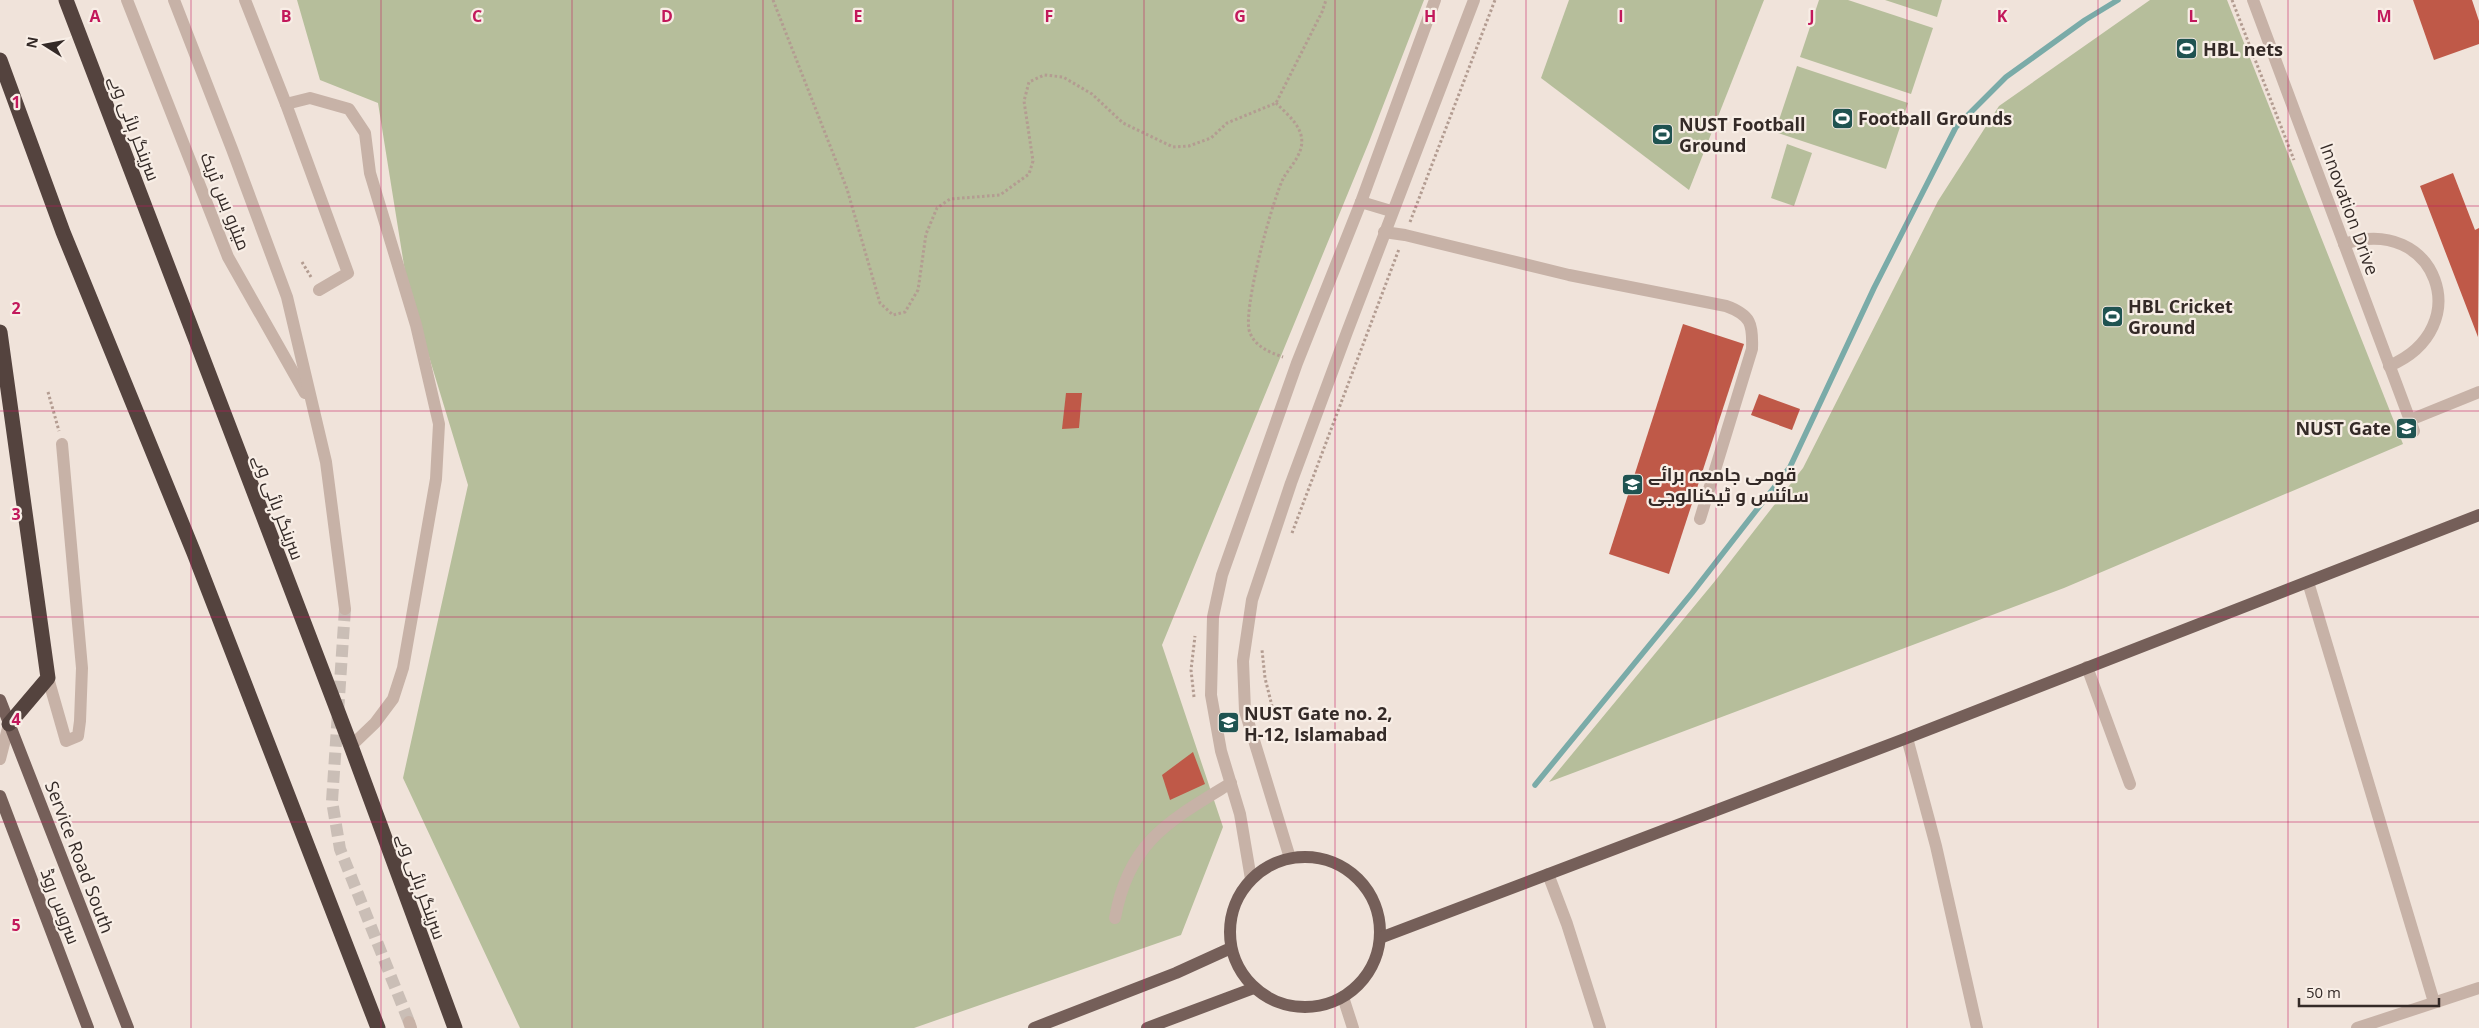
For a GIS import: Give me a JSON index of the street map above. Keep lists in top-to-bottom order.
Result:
{
  "streets": {
    "highway": ["سرینگر ہائی وے"],
    "main road": ["Service Road South", "سروس روڈ"],
    "street": ["میٹرو بس ٹریک", "Innovation Drive"]
  },
  "places": {
    "sports": [
      "HBL nets",
      "Football Grounds",
      "NUST Football Ground",
      "HBL Cricket Ground"
    ],
    "school or university": ["NUST Gate", "قومی جامعہ برائے سائنس و ٹیکنالوجی", "NUST Gate no. 2, H-12, Islamabad"]
  },
  "scale_bar": "50 m",
  "north": "left",
  "grid": {
    "columns": [
      "A",
      "B",
      "C",
      "D",
      "E",
      "F",
      "G",
      "H",
      "I",
      "J",
      "K",
      "L",
      "M"
    ],
    "rows": [
      "1",
      "2",
      "3",
      "4",
      "5"
    ]
  }
}
